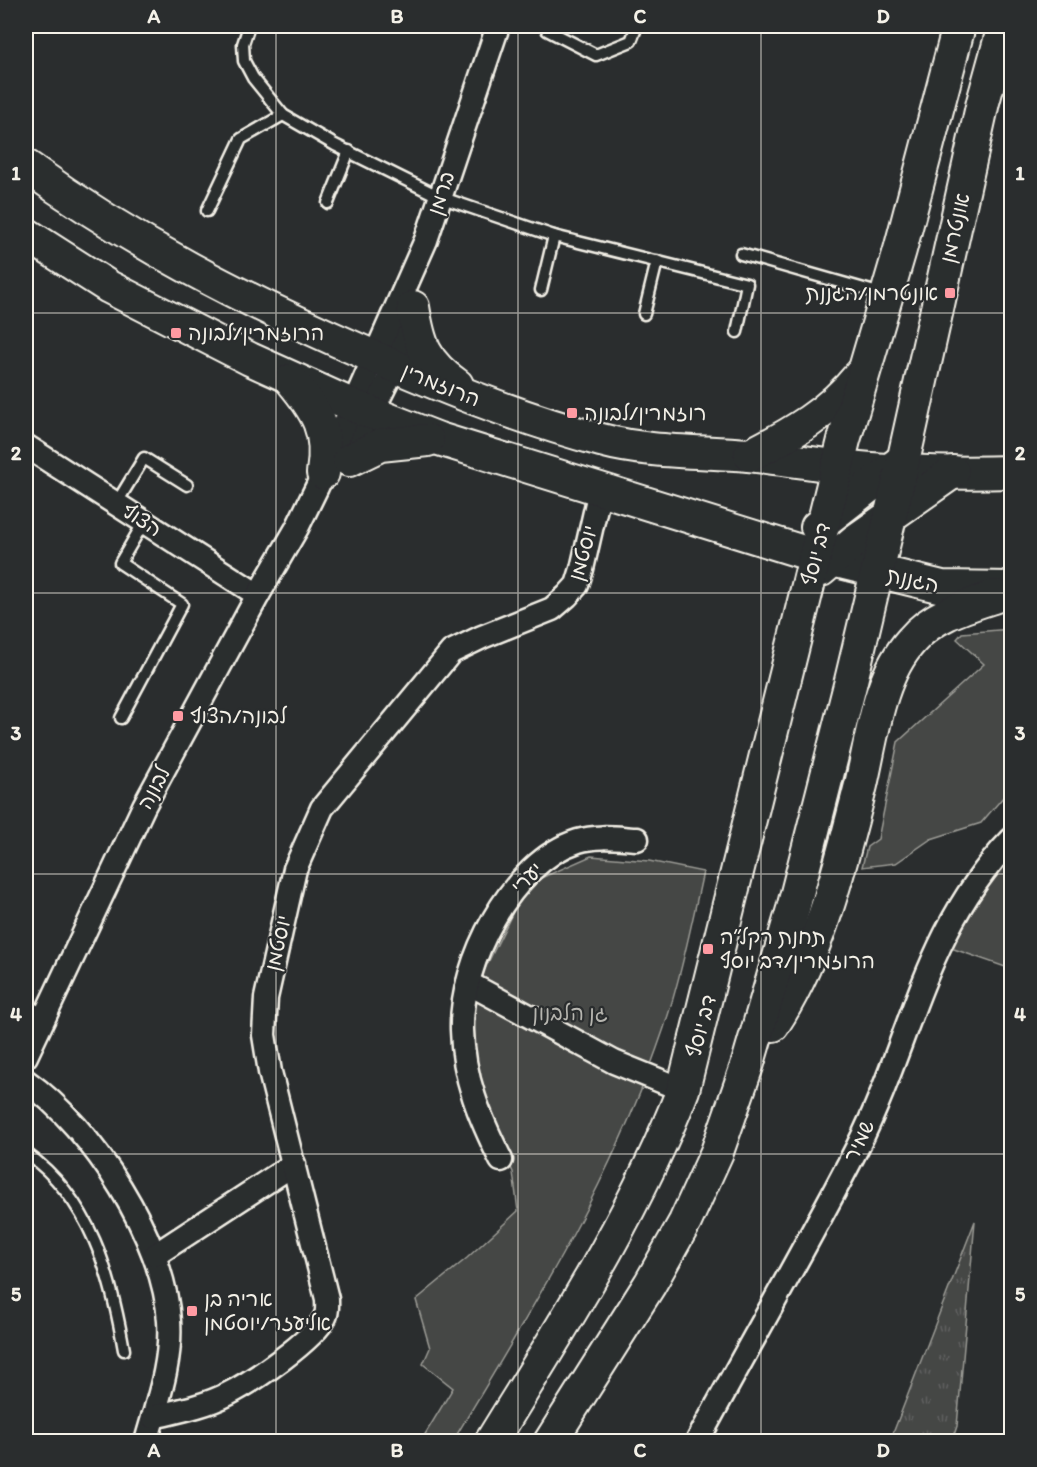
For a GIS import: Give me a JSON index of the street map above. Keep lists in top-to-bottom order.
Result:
{
  "streets": {
    "main road": [
      "אונטרמן",
      "הרוזמרין",
      "דב יוסף",
      "הגננת"
    ],
    "street": [
      "ברמן",
      "הצוף",
      "יוסטמן",
      "לבונה",
      "יערי",
      "שמיר"
    ]
  },
  "crossings": [
    ["ברמן", "הרוזמרין"],
    ["ברמן", "לבונה"],
    ["אונטרמן", "הרוזמרין"],
    ["אונטרמן", "הגננת"],
    ["הרוזמרין", "דב יוסף"],
    ["הרוזמרין", "לבונה"],
    ["הצוף", "לבונה"],
    ["דב יוסף", "הגננת"]
  ],
  "parks": ["גן הלבנון"],
  "places": {
    "transit": [
      "אונטרמן/הגננת",
      "הרוזמרין/לבונה",
      "רוזמרין/לבונה",
      "לבונה/הצוף",
      "תחנת רקל״ה הרוזמרין/דב יוסף",
      "אריה בן אליעזר/יוסטמן"
    ]
  },
  "grid": {
    "columns": [
      "A",
      "B",
      "C",
      "D"
    ],
    "rows": [
      "1",
      "2",
      "3",
      "4",
      "5"
    ]
  }
}
